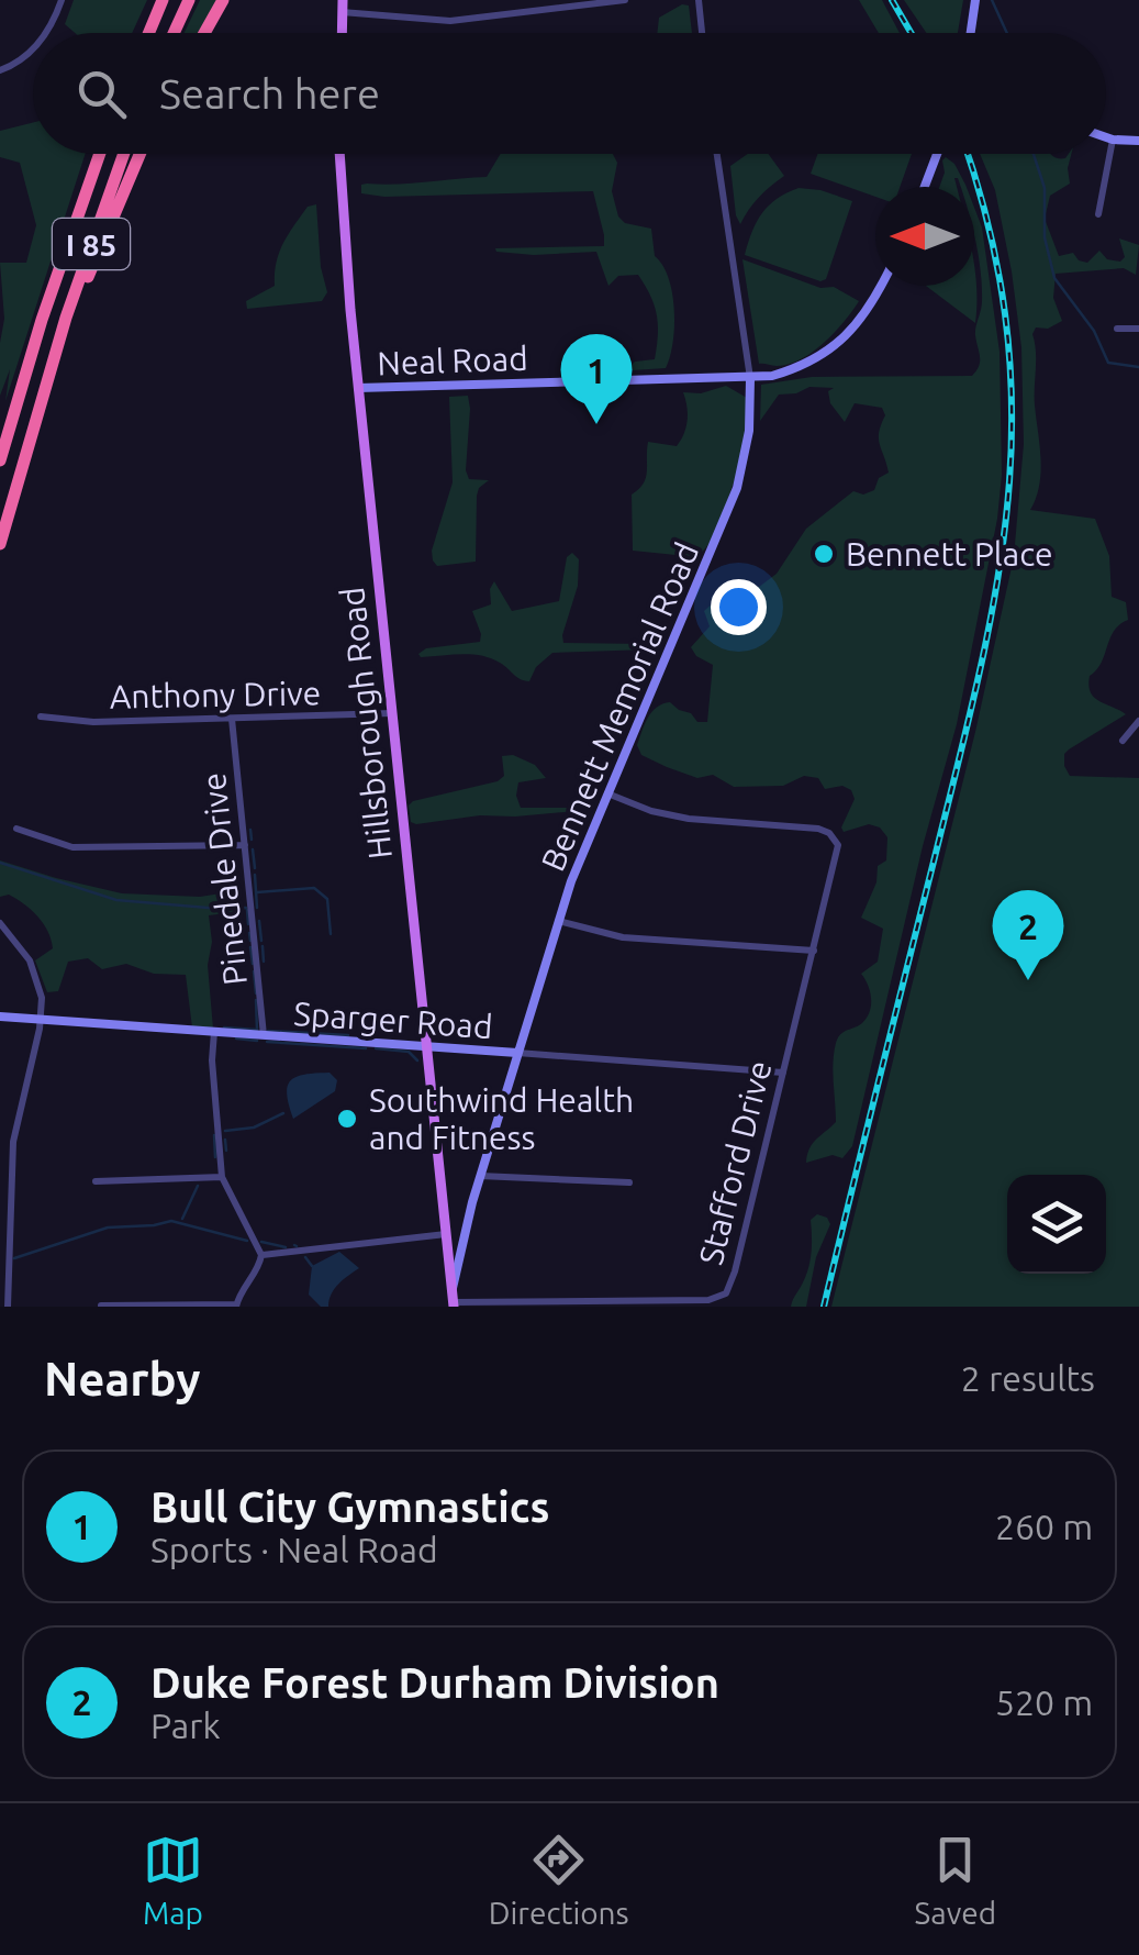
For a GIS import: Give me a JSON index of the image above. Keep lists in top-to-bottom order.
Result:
{
  "streets": {
    "highway": ["I 85"],
    "main road": ["Hillsborough Road"],
    "street": [
      "Neal Road",
      "Anthony Drive",
      "Bennett Memorial Road",
      "Pinedale Drive",
      "Sparger Road",
      "Stafford Drive"
    ]
  },
  "crossings": [
    ["Neal Road", "Bennett Memorial Road"],
    ["Neal Road", "Hillsborough Road"],
    ["Anthony Drive", "Hillsborough Road"],
    ["Anthony Drive", "Pinedale Drive"],
    ["Bennett Memorial Road", "Hillsborough Road"],
    ["Bennett Memorial Road", "Sparger Road"],
    ["Bennett Memorial Road", "Stafford Drive"],
    ["Hillsborough Road", "Sparger Road"],
    ["Hillsborough Road", "Stafford Drive"],
    ["Pinedale Drive", "Sparger Road"],
    ["Sparger Road", "Stafford Drive"]
  ],
  "places": ["Bennett Place", "Southwind Health and Fitness"],
  "north": "left",
  "page": {
    "search": "Search here",
    "pins": ["1", "2"],
    "heading": ["Nearby", "2 results"],
    "list": [
      {
        "mark": "1",
        "name": "Bull City Gymnastics",
        "note": "Sports · Neal Road",
        "value": "260 m"
      },
      {
        "mark": "2",
        "name": "Duke Forest Durham Division",
        "note": "Park",
        "value": "520 m"
      }
    ],
    "nav": ["Map", "Directions", "Saved"]
  }
}
